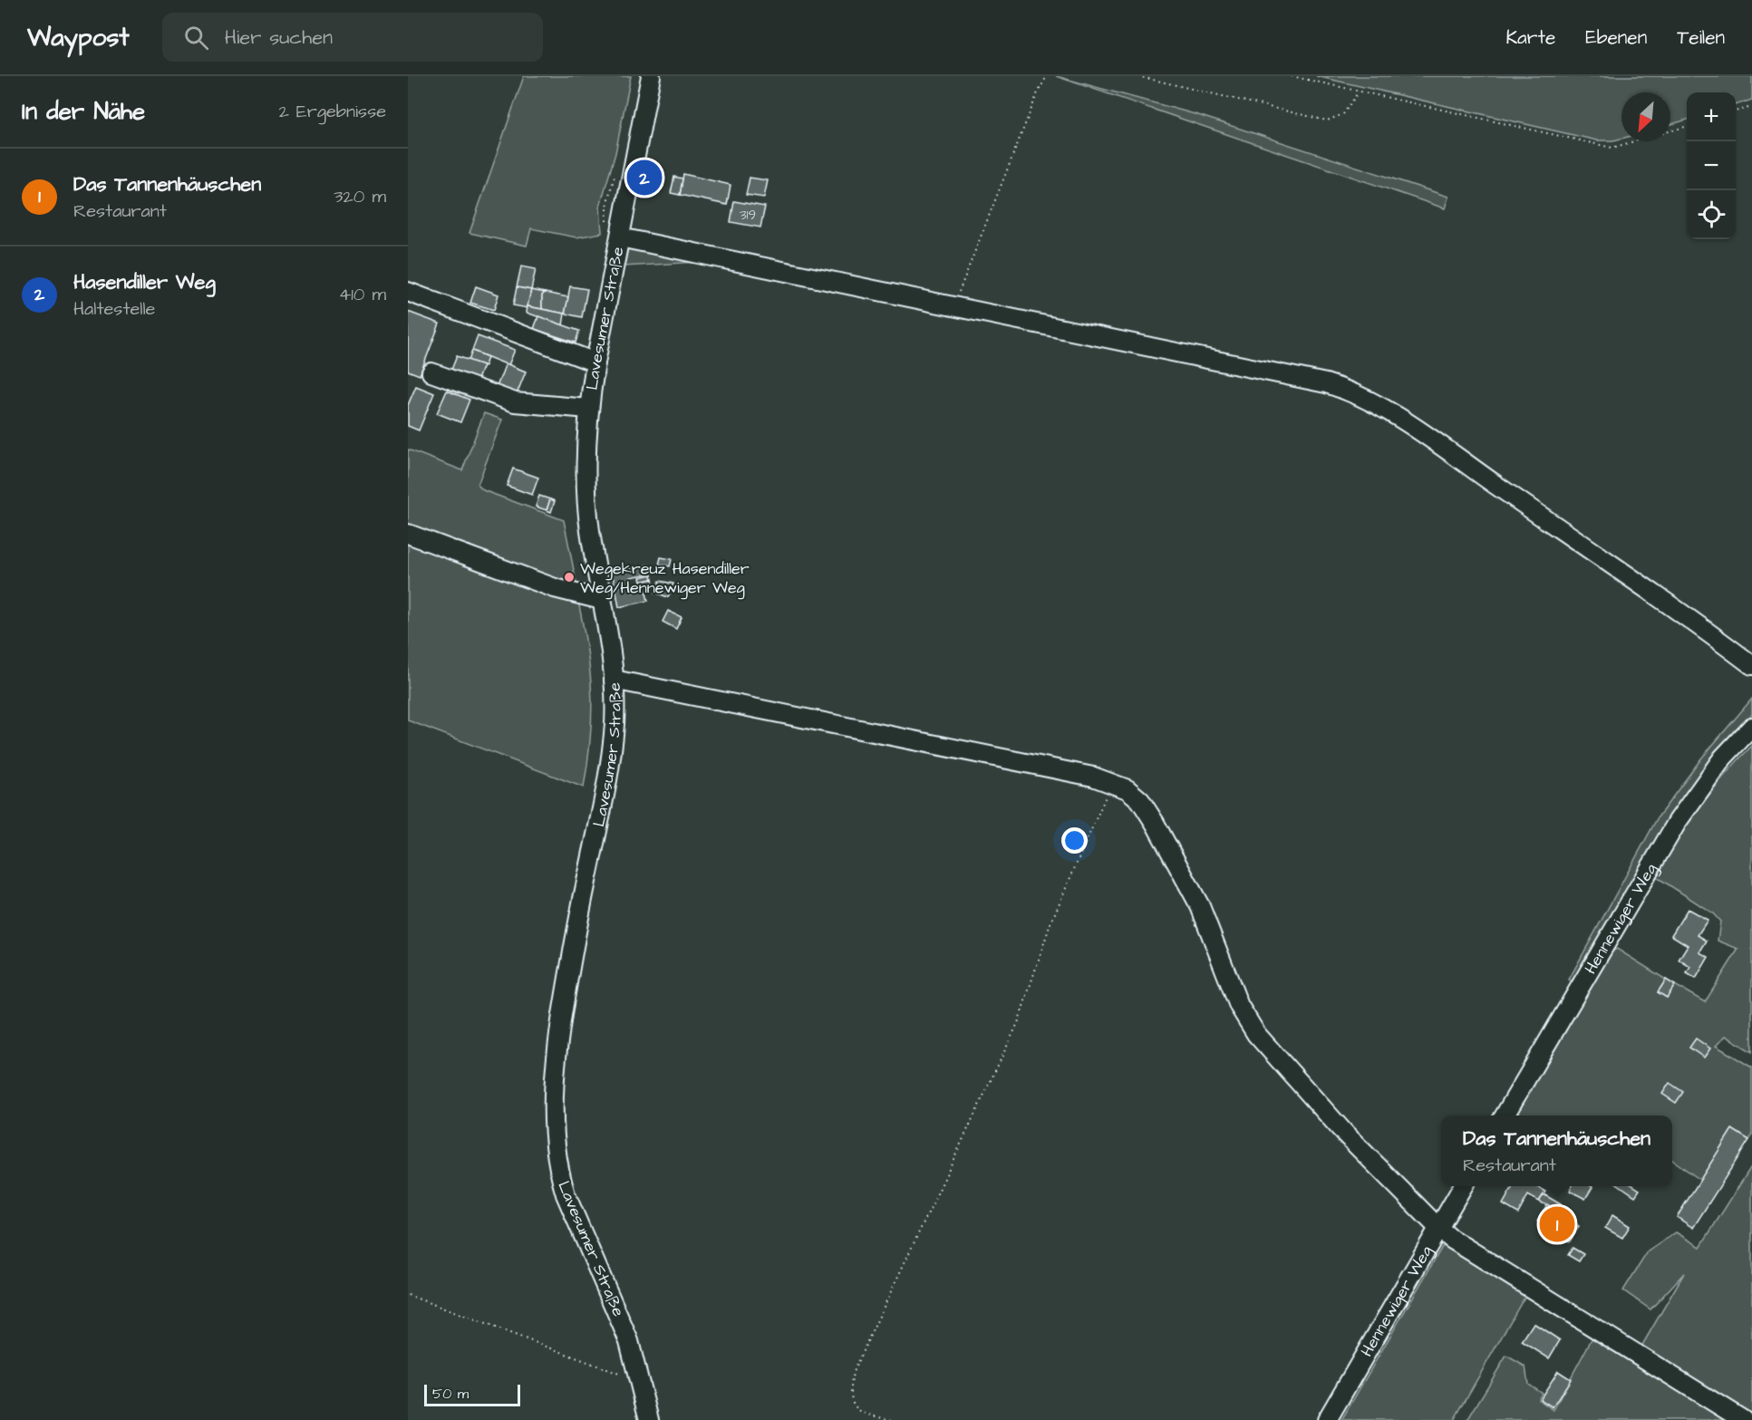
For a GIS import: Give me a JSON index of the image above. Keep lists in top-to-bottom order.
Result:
{
  "streets": {
    "street": ["Lavesumer Straße", "Hennewiger Weg"]
  },
  "places": ["Wegekreuz Hasendiller Weg/Hennewiger Weg"],
  "house_numbers": ["319"],
  "scale_bar": "50 m",
  "north": "bottom left",
  "page": {
    "header": "Waypost",
    "search": "Hier suchen",
    "nav": ["Karte", "Ebenen", "Teilen"],
    "heading": ["In der Nähe", "2 Ergebnisse"],
    "map_buttons": ["+", "−"],
    "list": [
      {
        "mark": "1",
        "name": "Das Tannenhäuschen",
        "note": "Restaurant",
        "value": "320 m"
      },
      {
        "mark": "2",
        "name": "Hasendiller Weg",
        "note": "Haltestelle",
        "value": "410 m"
      }
    ],
    "pins": ["2", "1"],
    "popup": ["Das Tannenhäuschen", "Restaurant"],
    "scale": "50 m"
  }
}
